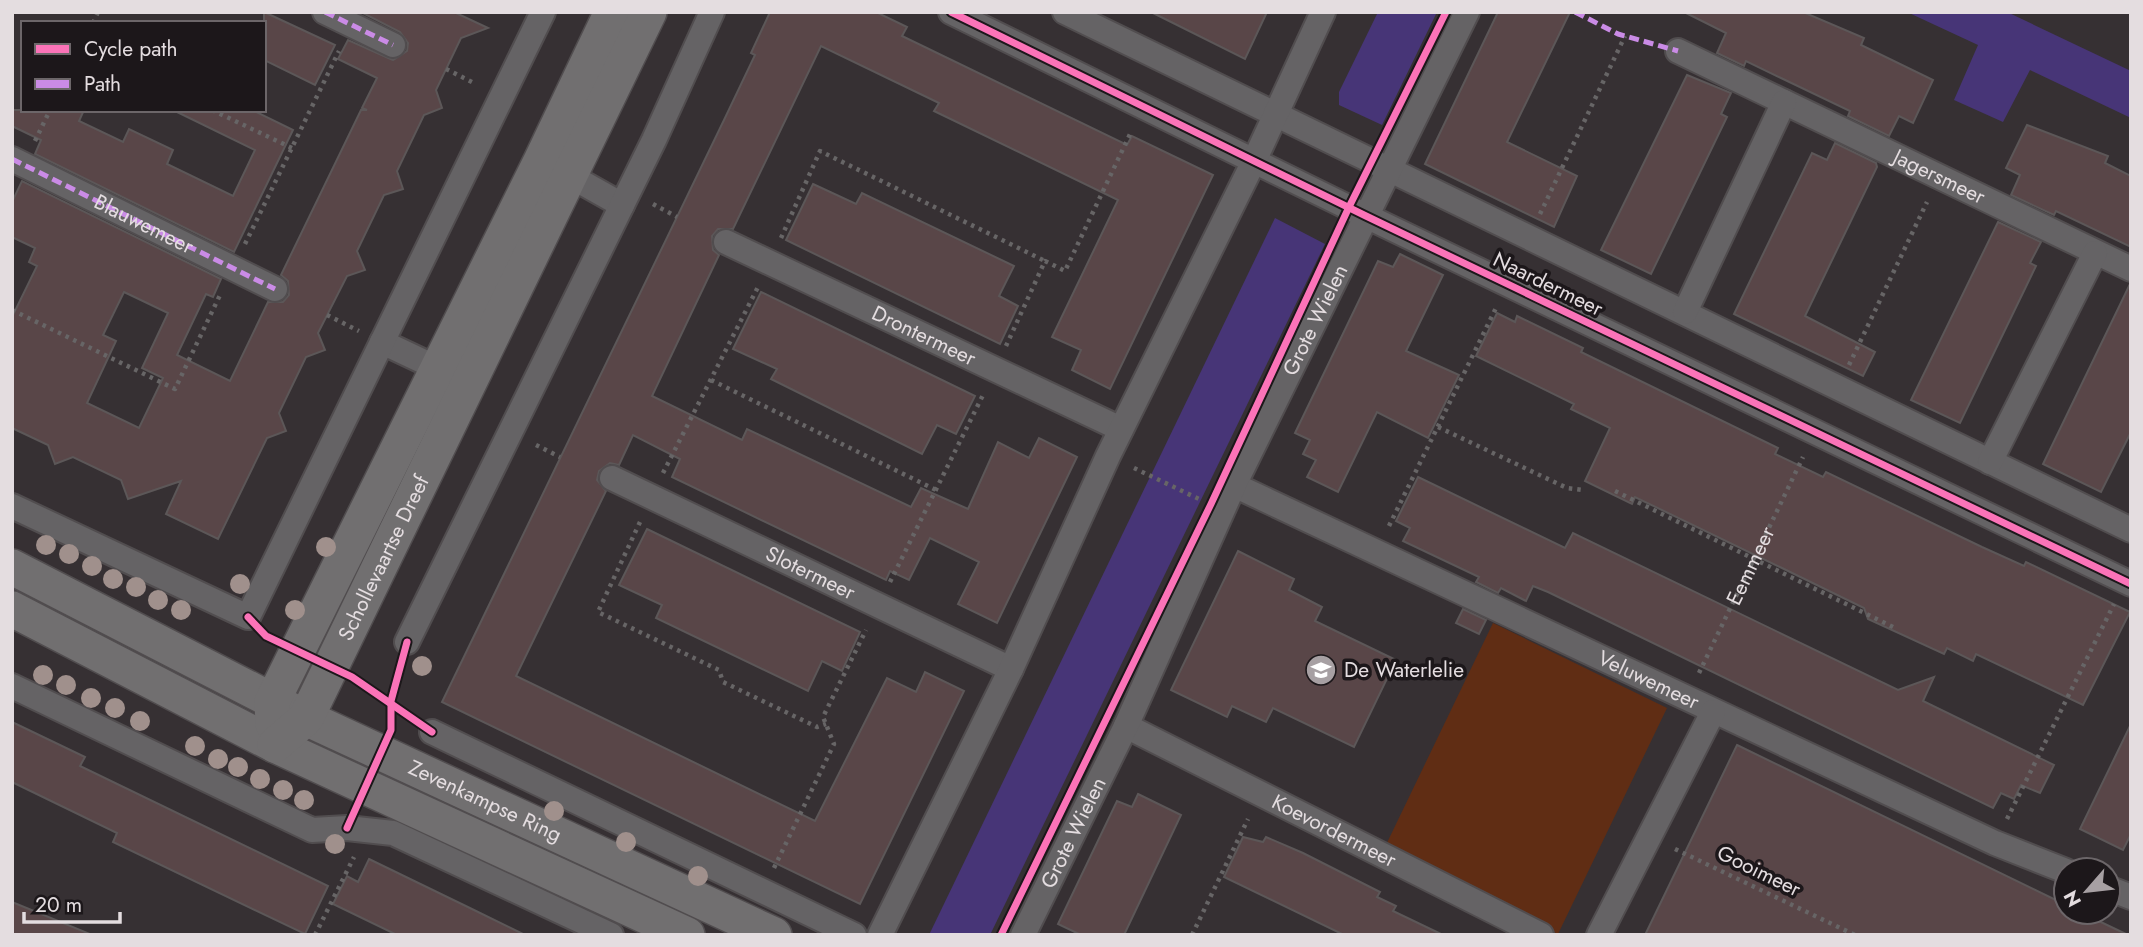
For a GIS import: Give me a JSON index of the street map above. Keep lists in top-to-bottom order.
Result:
{
  "streets": {
    "street": [
      "Jagersmeer",
      "Blauwemeer",
      "Naardermeer",
      "Grote Wielen",
      "Drontermeer",
      "Schollevaartse Dreef",
      "Slotermeer",
      "Veluwemeer",
      "Zevenkampse Ring",
      "Koevordermeer"
    ],
    "path": ["Eemmeer", "Gooimeer"]
  },
  "crossings": [
    ["Naardermeer", "Grote Wielen"],
    ["Naardermeer", "Eemmeer"],
    ["Grote Wielen", "Veluwemeer"],
    ["Grote Wielen", "Koevordermeer"],
    ["Schollevaartse Dreef", "Zevenkampse Ring"],
    ["Eemmeer", "Veluwemeer"]
  ],
  "places": {
    "school or university": ["De Waterlelie"]
  },
  "legend": ["Cycle path", "Path"],
  "scale_bar": "20 m",
  "north": "bottom left"
}
